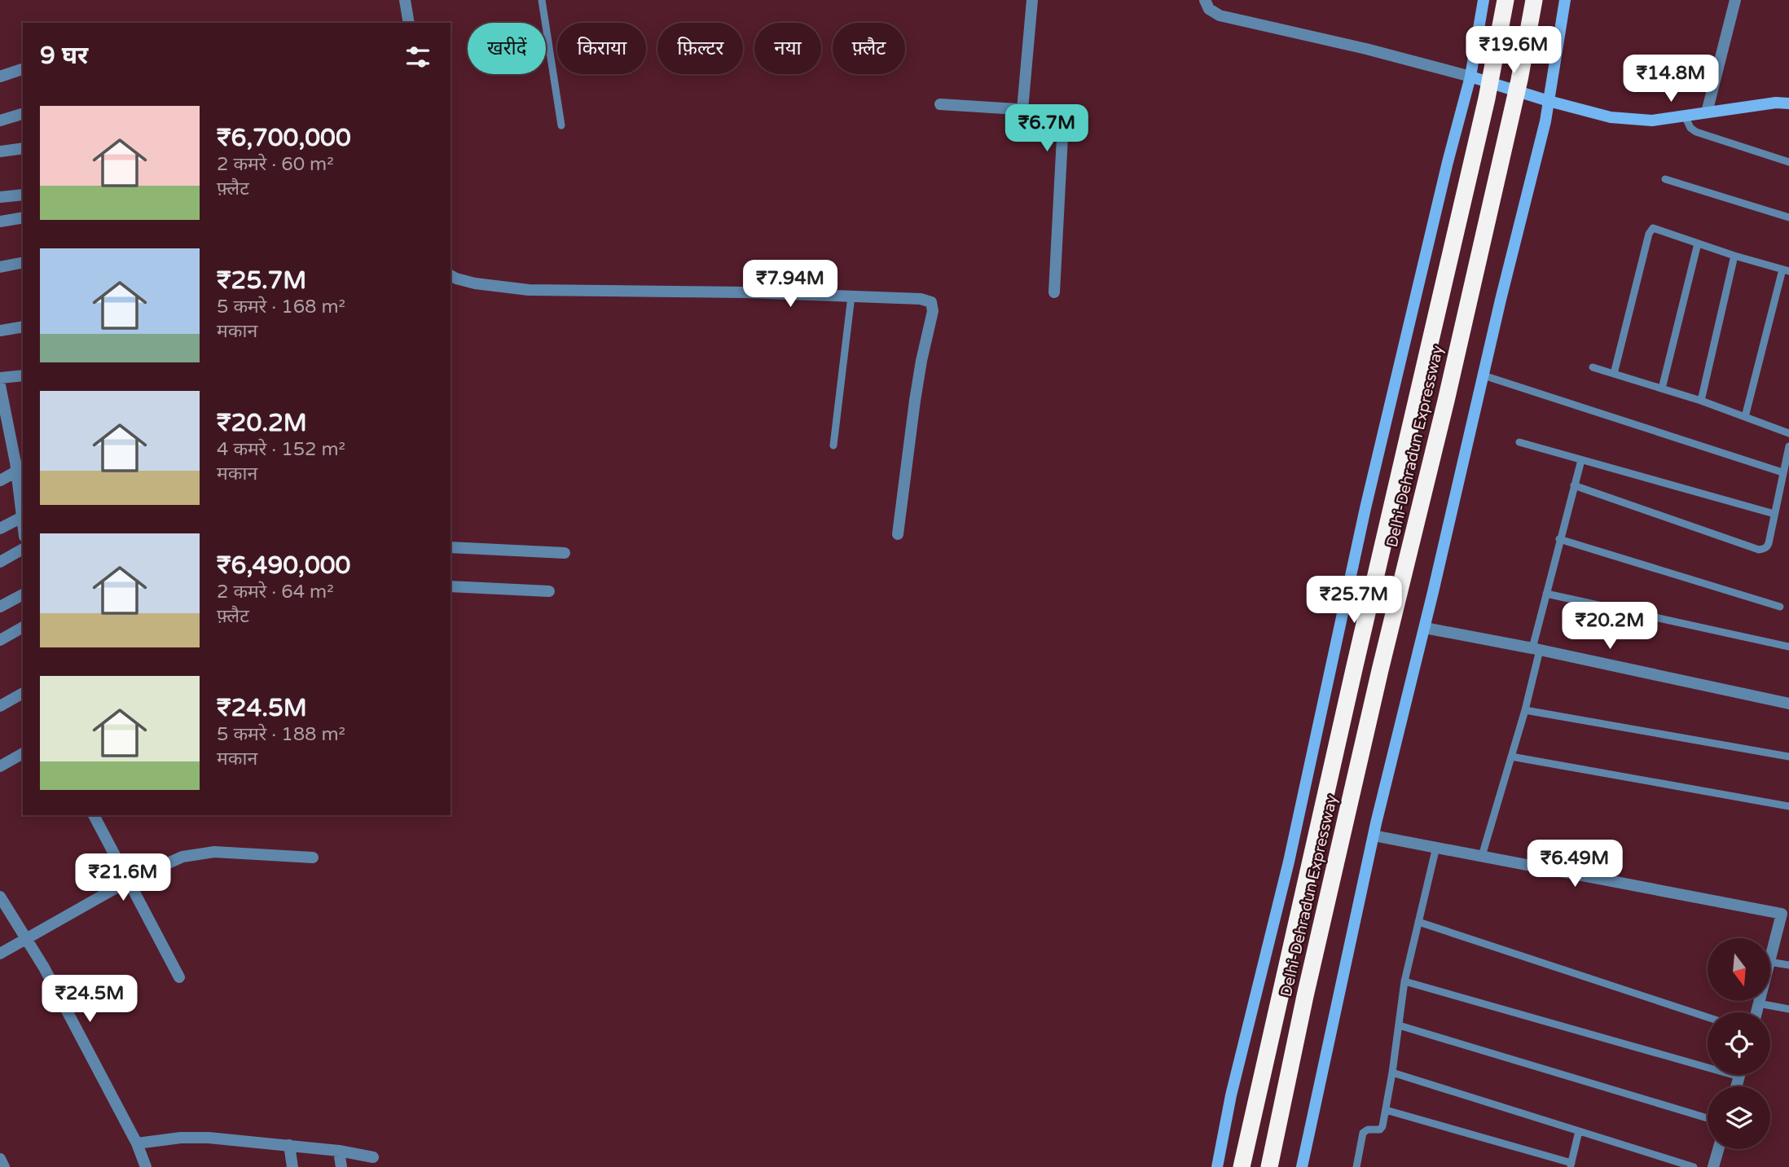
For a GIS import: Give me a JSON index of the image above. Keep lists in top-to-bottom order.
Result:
{
  "streets": {
    "highway": ["Delhi-Dehradun Expressway"]
  },
  "north": "bottom",
  "page": {
    "chip": [
      "खरीदें",
      "किराया",
      "फ़िल्टर",
      "नया",
      "फ़्लैट"
    ],
    "heading": "9 घर",
    "price": [
      "₹19.6M",
      "₹14.8M",
      "₹6.7M",
      "₹7.94M",
      "₹25.7M",
      "₹20.2M",
      "₹6.49M",
      "₹21.6M",
      "₹24.5M"
    ],
    "list": [
      {
        "name": "₹6,700,000",
        "note": "2 कमरे · 60 m² · फ़्लैट"
      },
      {
        "name": "₹25.7M",
        "note": "5 कमरे · 168 m² · मकान"
      },
      {
        "name": "₹20.2M",
        "note": "4 कमरे · 152 m² · मकान"
      },
      {
        "name": "₹6,490,000",
        "note": "2 कमरे · 64 m² · फ़्लैट"
      },
      {
        "name": "₹24.5M",
        "note": "5 कमरे · 188 m² · मकान"
      }
    ]
  }
}
